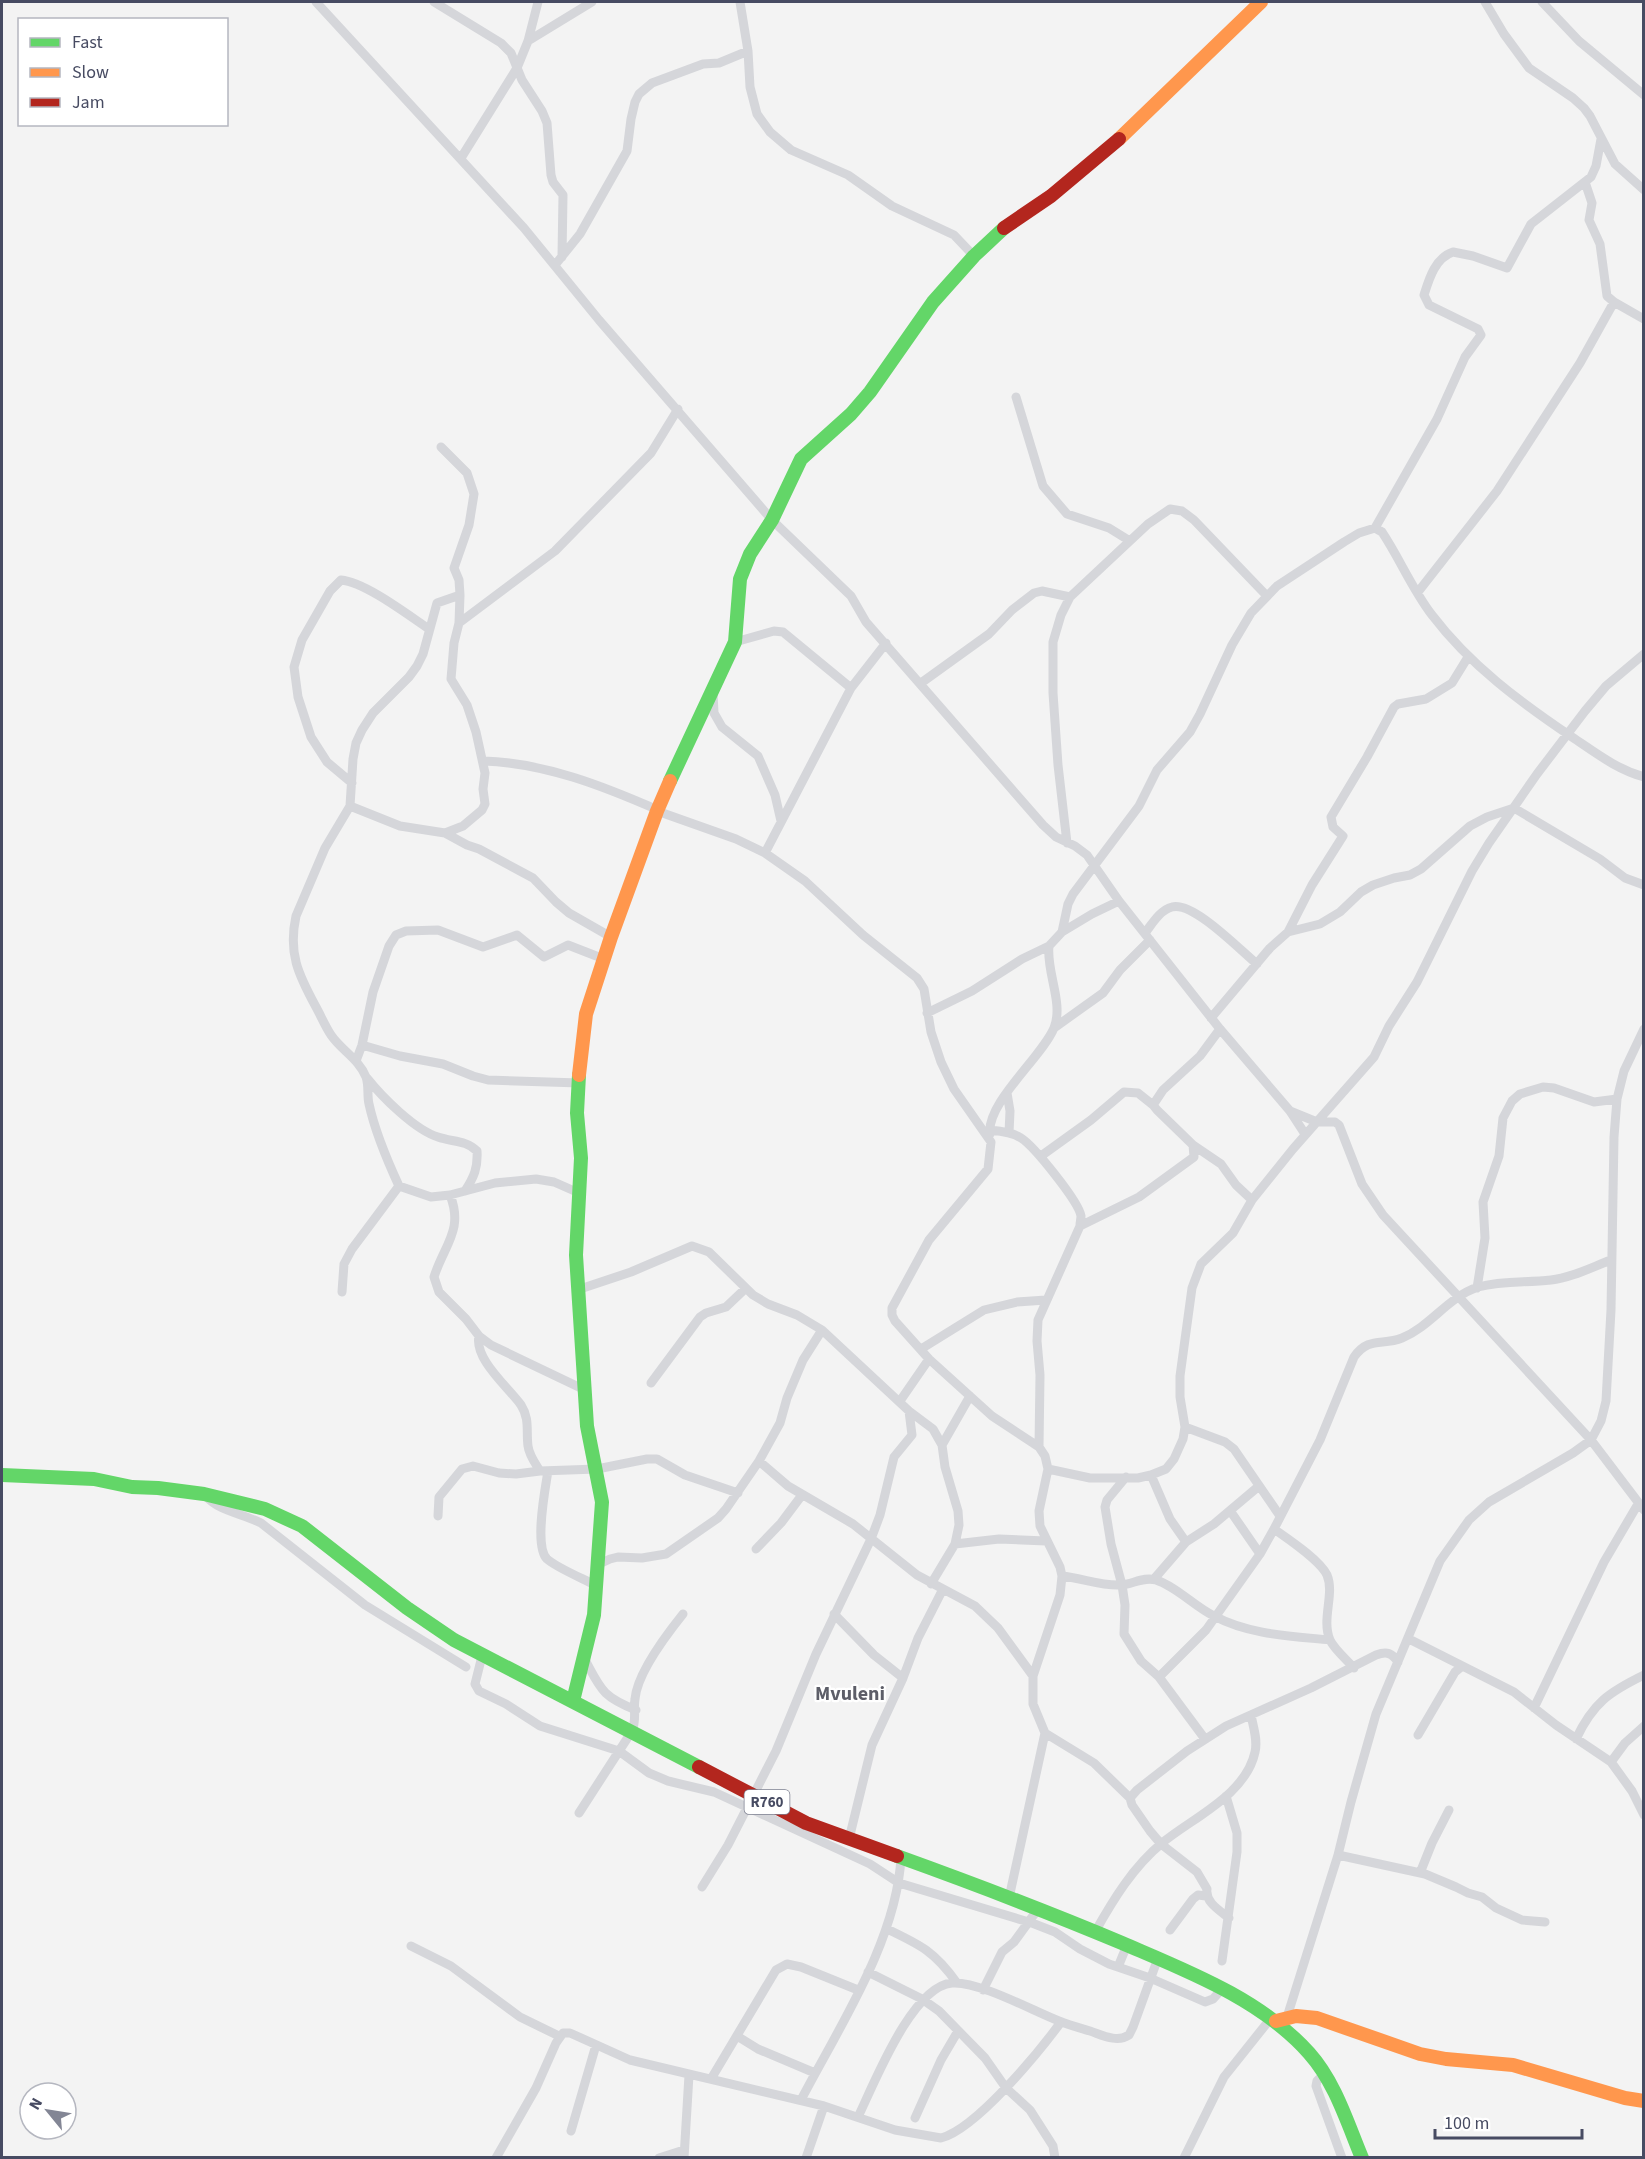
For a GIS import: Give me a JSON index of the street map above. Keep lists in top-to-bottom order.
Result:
{
  "streets": {
    "street": ["R760"]
  },
  "districts": ["Mvuleni"],
  "legend": ["Fast", "Slow", "Jam"],
  "scale_bar": "100 m",
  "north": "top left"
}
